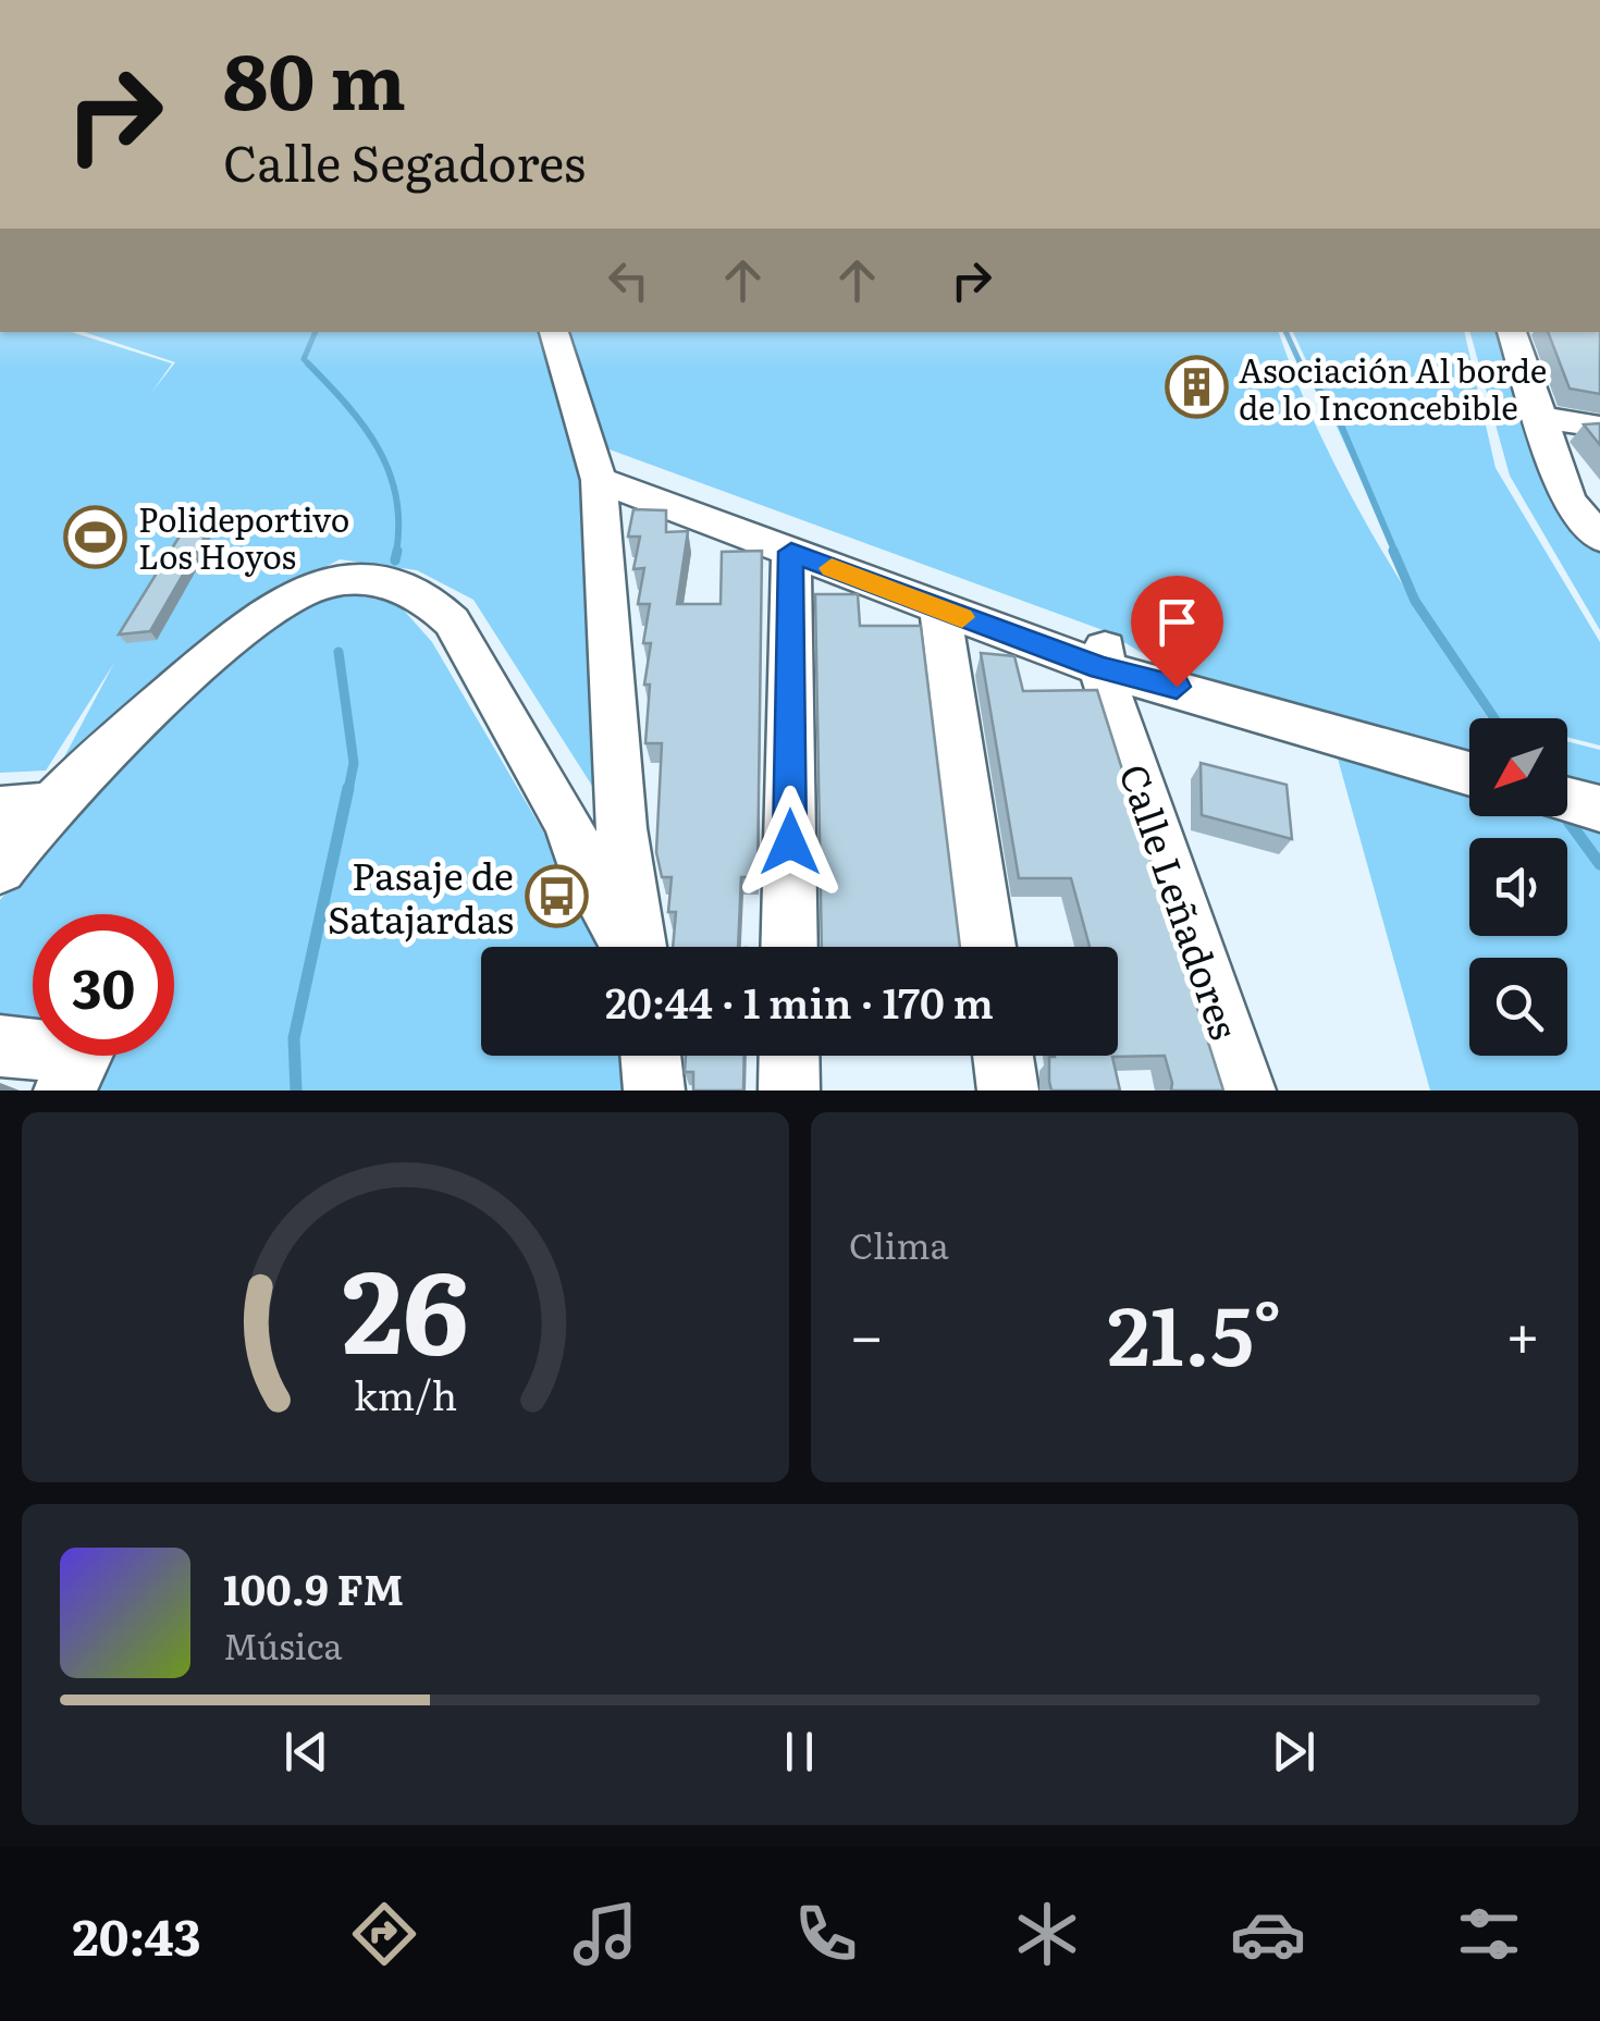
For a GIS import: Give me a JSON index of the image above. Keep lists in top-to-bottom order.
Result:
{
  "streets": {
    "street": ["Calle Leñadores"]
  },
  "places": {
    "building": ["Asociación Al borde de lo Inconcebible"],
    "sports": ["Polideportivo Los Hoyos"],
    "bus stop": ["Pasaje de Satajardas"]
  },
  "north": "bottom left",
  "page": {
    "turn": ["80 m", "Calle Segadores"],
    "limit": "30",
    "trip": "20:44 · 1 min · 170 m",
    "tile": "Clima",
    "heat": ["−", "21.5°", "+"],
    "song": ["100.9 FM", "Música"],
    "tabs": "20:43",
    "gauge": ["26", "km/h"]
  }
}
